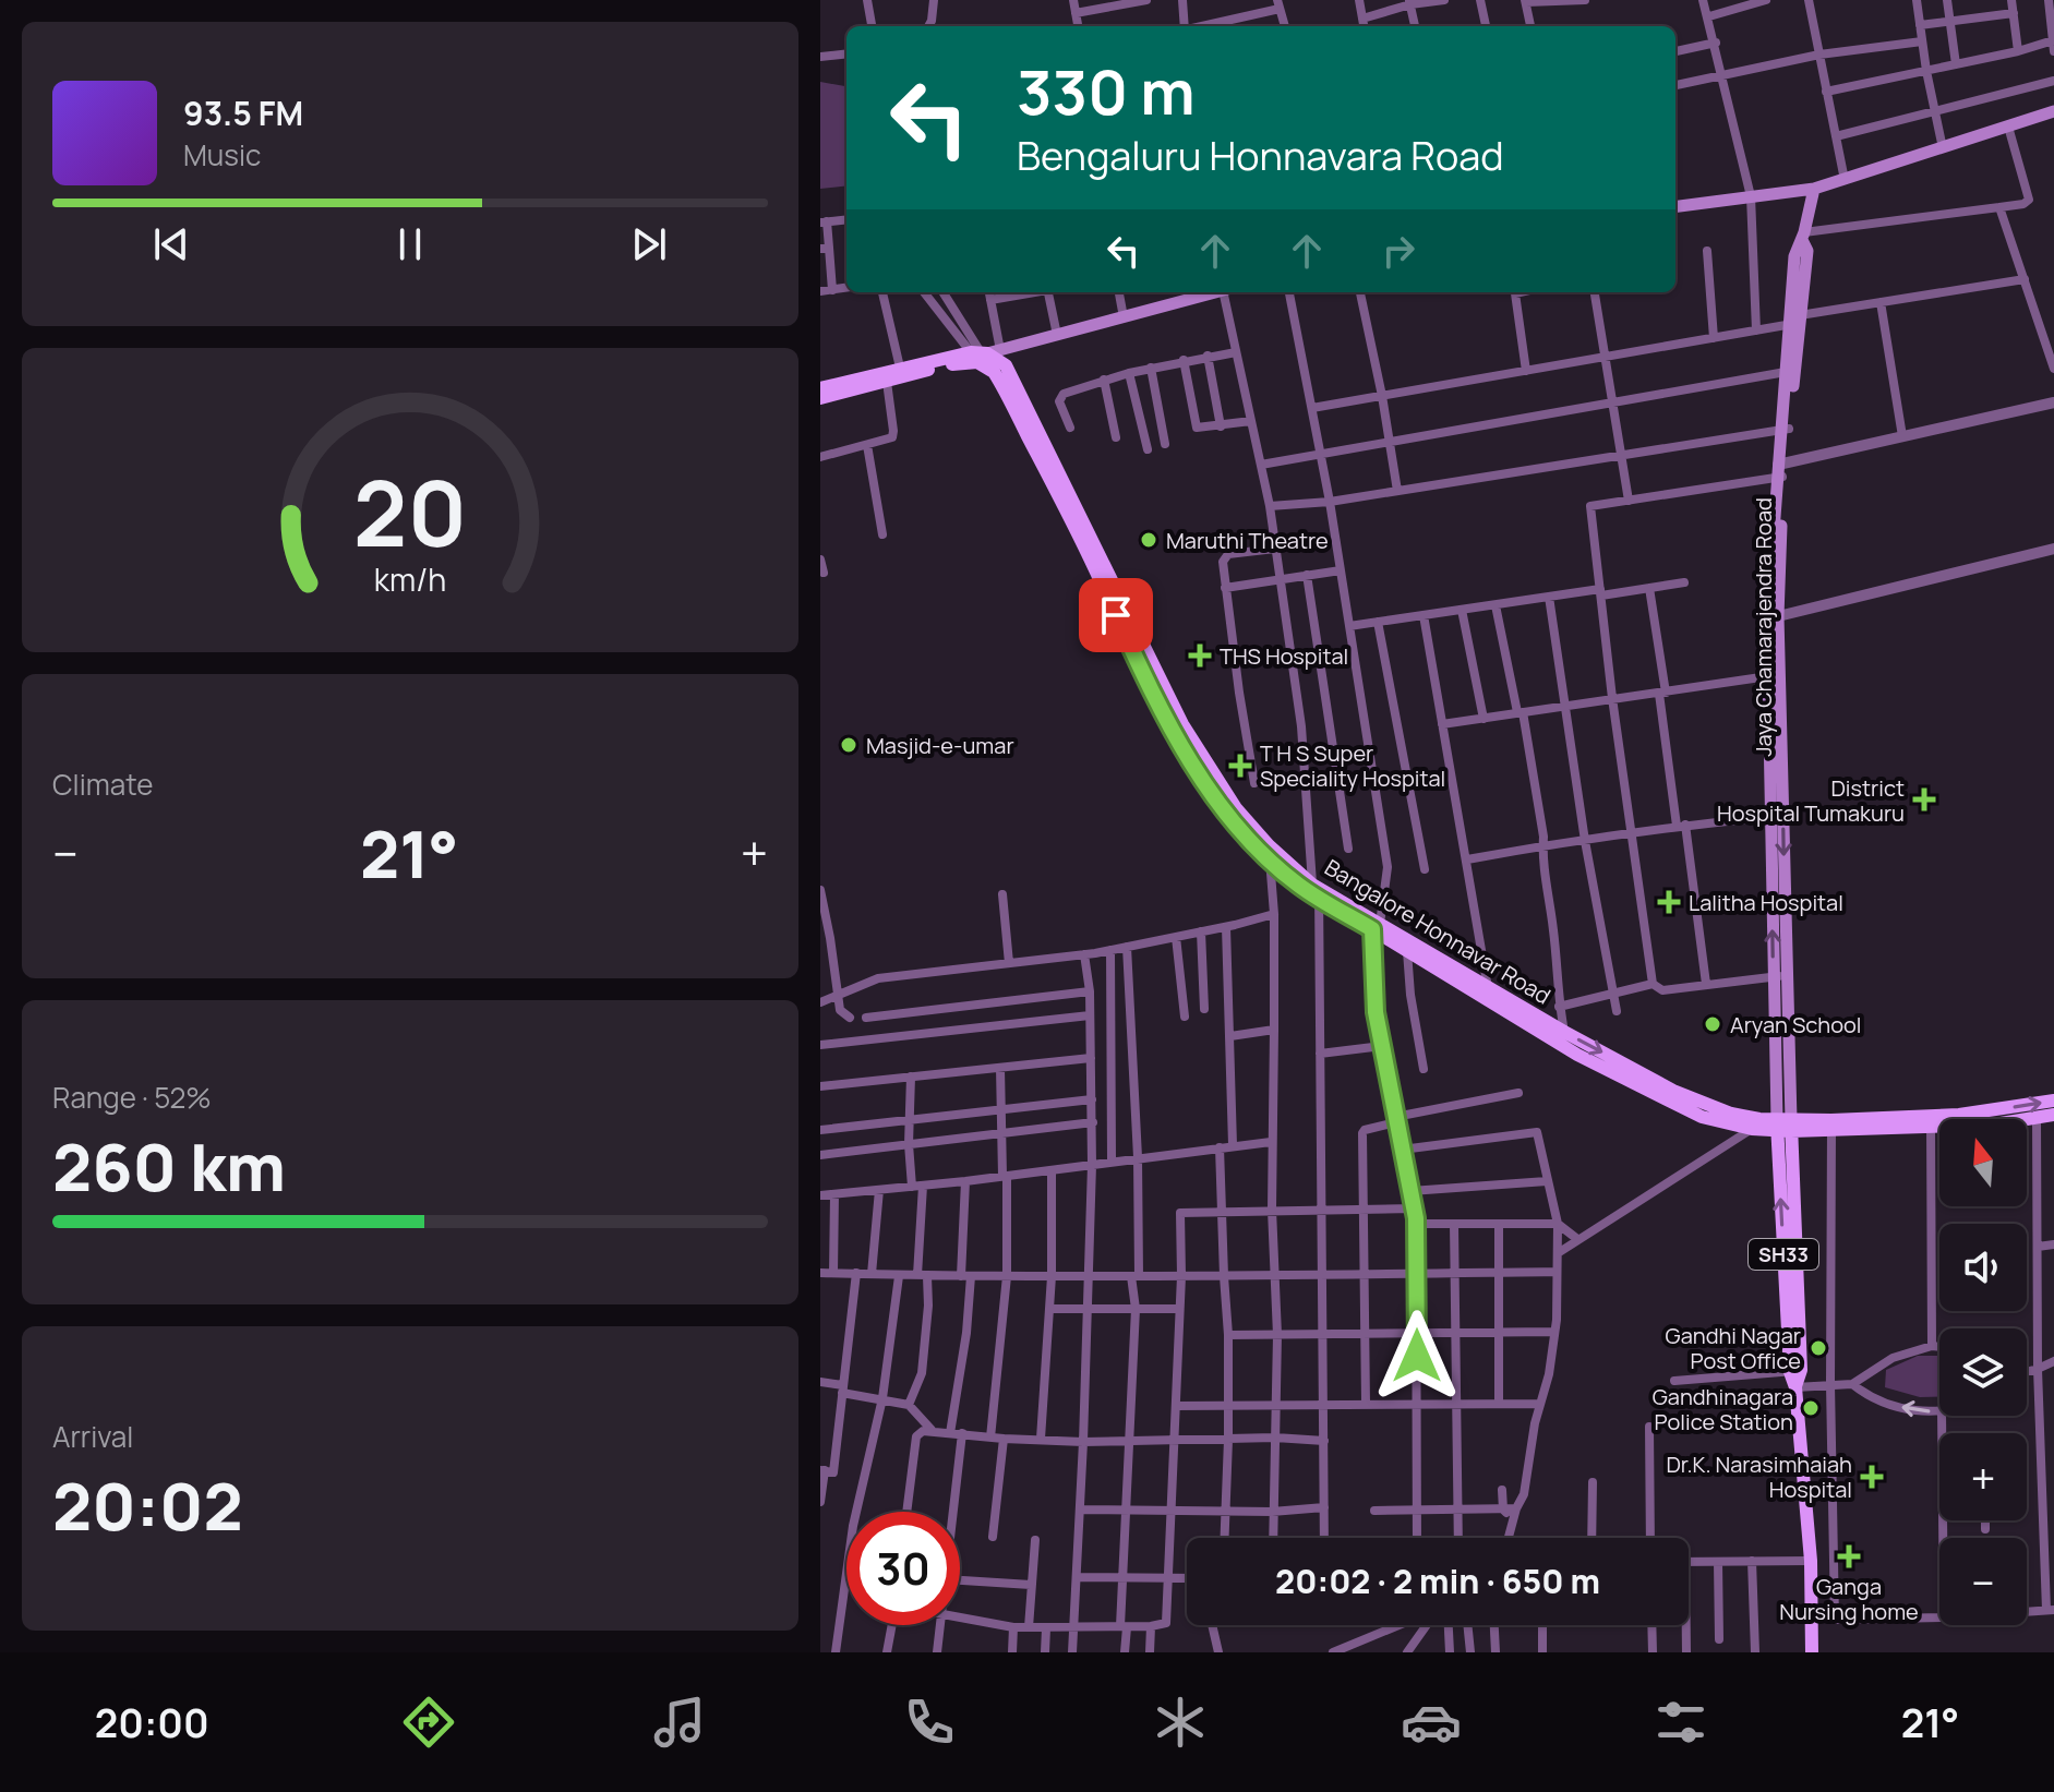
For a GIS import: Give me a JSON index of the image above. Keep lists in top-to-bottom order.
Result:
{
  "streets": {
    "main road": ["Jaya Chamarajendra Road", "Bangalore Honnavar Road", "SH33"]
  },
  "crossings": [
    ["Jaya Chamarajendra Road", "Bangalore Honnavar Road"],
    ["Jaya Chamarajendra Road", "SH33"],
    ["Bangalore Honnavar Road", "SH33"]
  ],
  "places": {
    "other": [
      "Maruthi Theatre",
      "Masjid-e-umar",
      "Aryan School",
      "Gandhi Nagar Post Office",
      "Gandhinagara Police Station"
    ],
    "health": [
      "THS Hospital",
      "T H S Super Speciality Hospital",
      "District Hospital Tumakuru",
      "Lalitha Hospital",
      "Dr.K. Narasimhaiah Hospital",
      "Ganga Nursing home"
    ]
  },
  "north": "top",
  "page": {
    "turn": ["330 m", "Bengaluru Honnavara Road"],
    "song": ["93.5 FM", "Music"],
    "tile": [
      "Climate",
      ["Range · 52%", "260 km"],
      ["Arrival", "20:02"]
    ],
    "heat": ["−", "21°", "+"],
    "map_buttons": ["+", "−"],
    "limit": "30",
    "trip": "20:02 · 2 min · 650 m",
    "tabs": ["20:00", "21°"],
    "gauge": ["20", "km/h"]
  }
}
